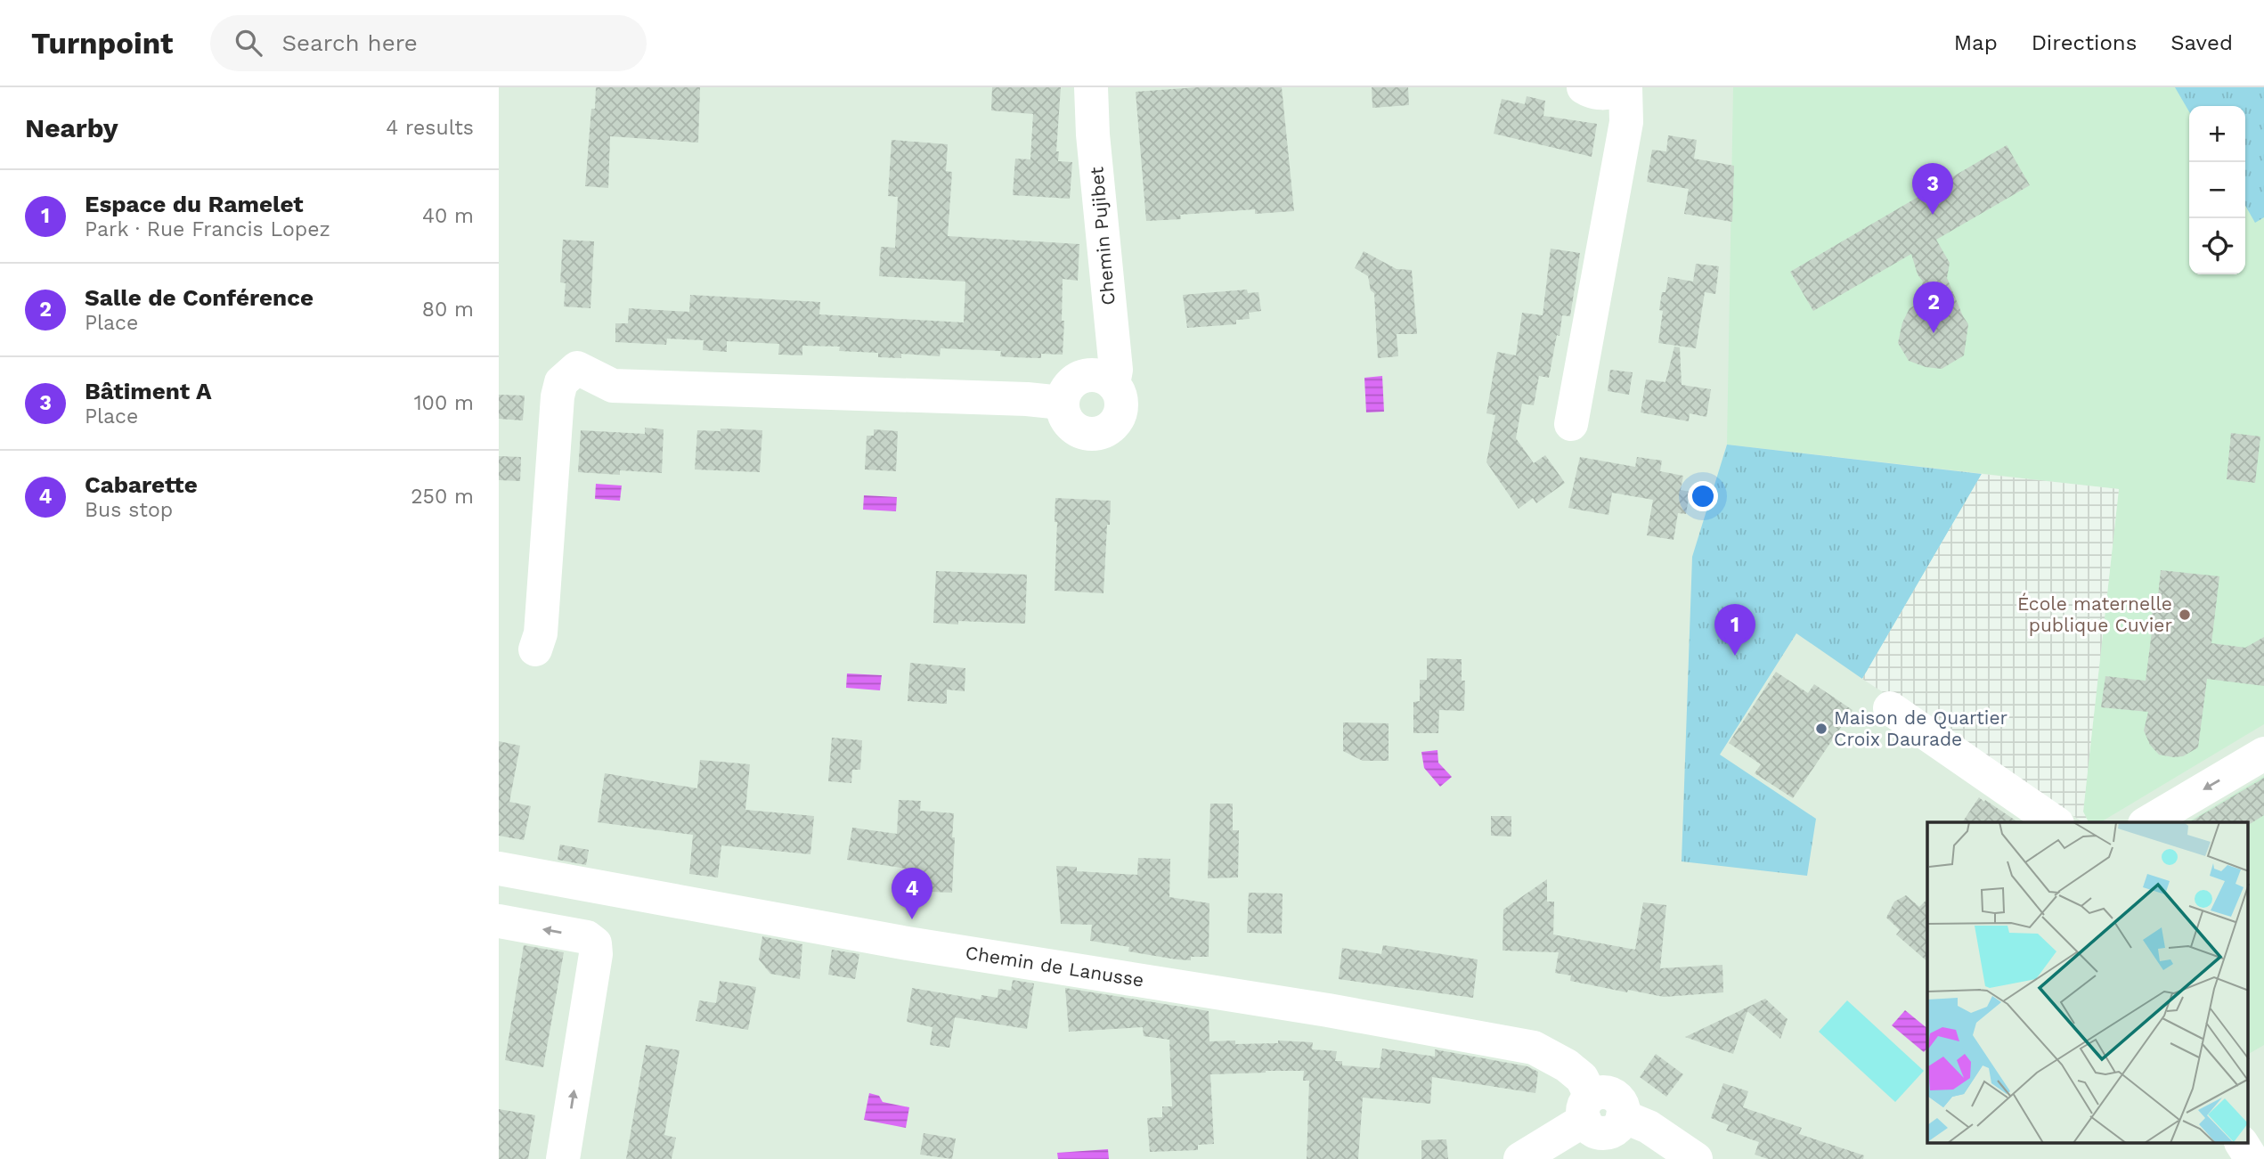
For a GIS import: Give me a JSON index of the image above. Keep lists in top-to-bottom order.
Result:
{
  "streets": {
    "street": ["Chemin Pujibet", "Chemin de Lanusse"]
  },
  "places": ["École maternelle publique Cuvier", "Maison de Quartier Croix Daurade"],
  "page": {
    "header": "Turnpoint",
    "search": "Search here",
    "nav": ["Map", "Directions", "Saved"],
    "heading": ["Nearby", "4 results"],
    "map_buttons": ["+", "−"],
    "pins": [
      "3",
      "2",
      "1",
      "4"
    ],
    "list": [
      {
        "mark": "1",
        "name": "Espace du Ramelet",
        "note": "Park · Rue Francis Lopez",
        "value": "40 m"
      },
      {
        "mark": "2",
        "name": "Salle de Conférence",
        "note": "Place",
        "value": "80 m"
      },
      {
        "mark": "3",
        "name": "Bâtiment A",
        "note": "Place",
        "value": "100 m"
      },
      {
        "mark": "4",
        "name": "Cabarette",
        "note": "Bus stop",
        "value": "250 m"
      }
    ]
  }
}
